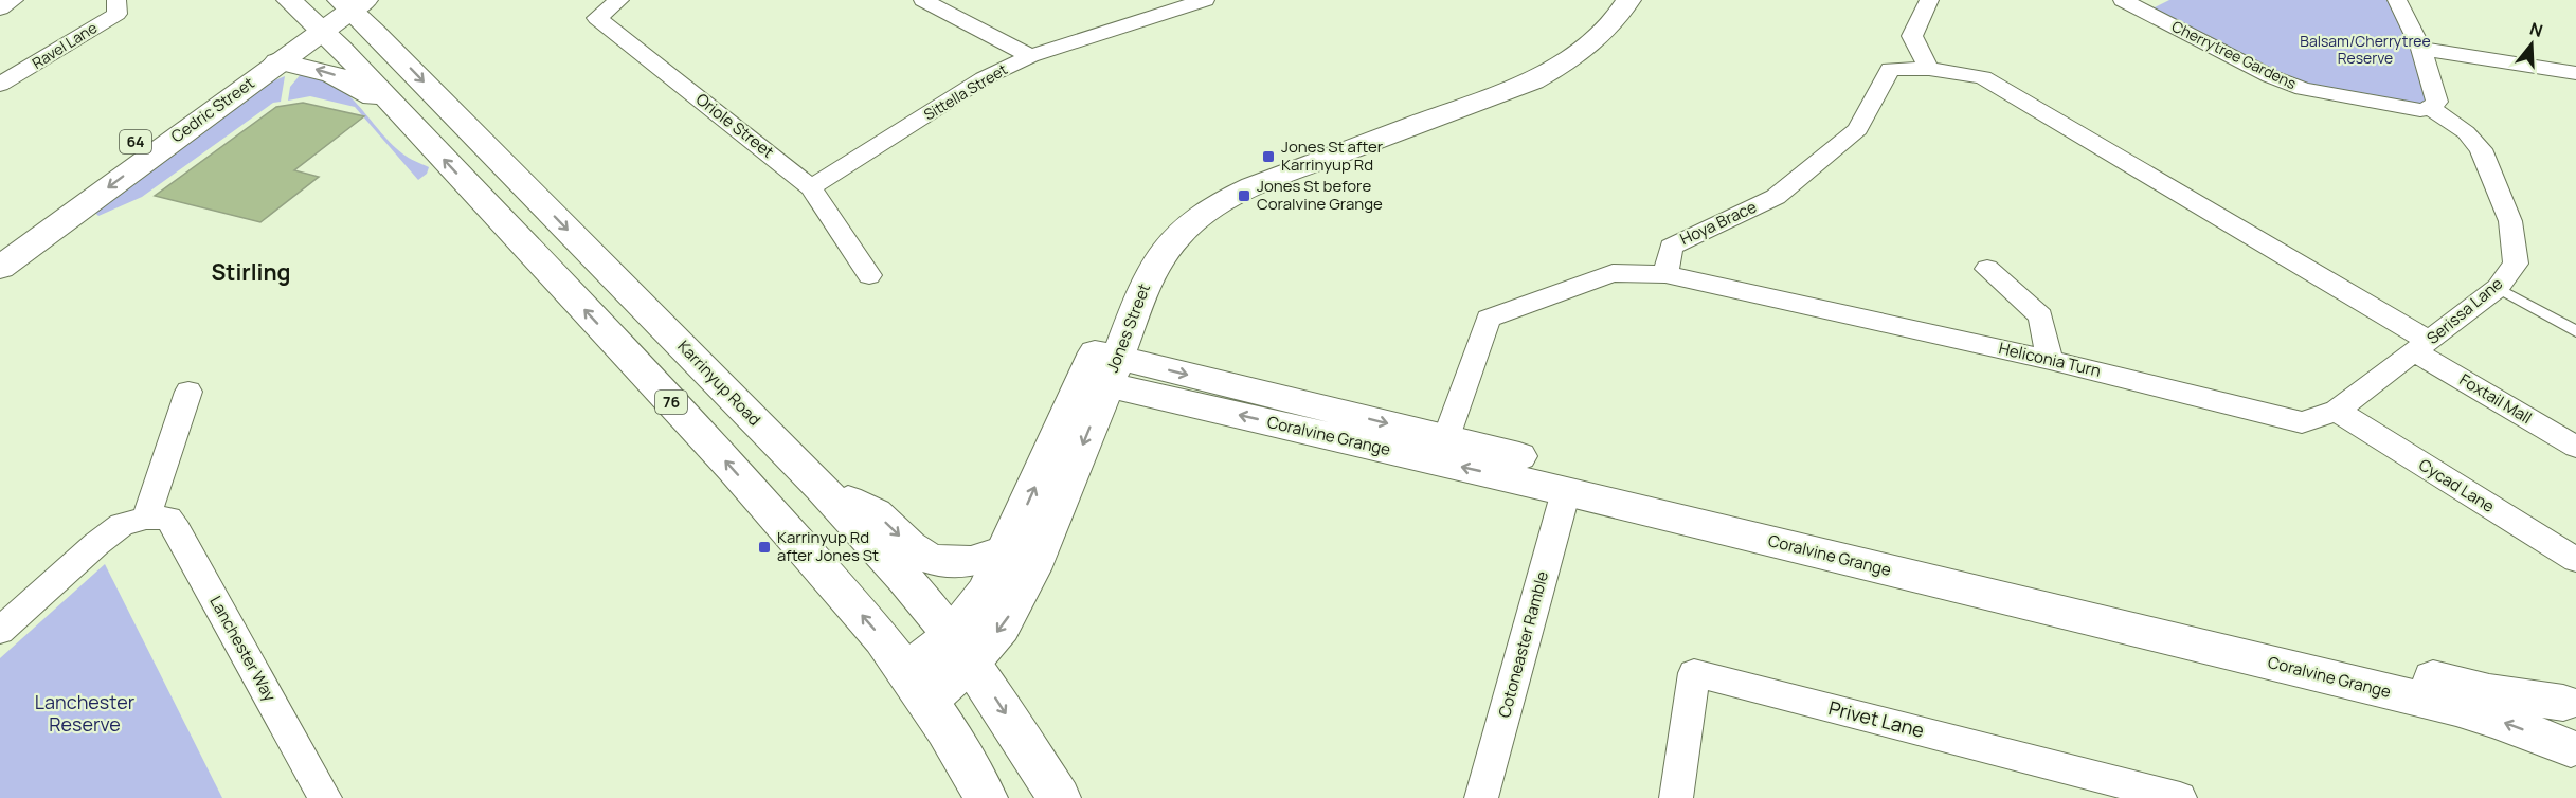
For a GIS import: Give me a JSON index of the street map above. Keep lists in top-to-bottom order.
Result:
{
  "streets": {
    "main road": [
      "Cedric Street",
      "64",
      "Jones Street",
      "Karrinyup Road",
      "76",
      "Coralvine Grange"
    ],
    "street": [
      "Ravel Lane",
      "Cherrytree Gardens",
      "Sittella Street",
      "Oriole Street",
      "Hoya Brace",
      "Serissa Lane",
      "Heliconia Turn",
      "Foxtail Mall",
      "Cycad Lane",
      "Cotoneaster Ramble",
      "Lanchester Way",
      "Privet Lane"
    ]
  },
  "crossings": [
    ["Cherrytree Gardens", "Serissa Lane"],
    ["Sittella Street", "Oriole Street"],
    ["Cedric Street", "Karrinyup Road"],
    ["Cedric Street", "76"],
    ["Hoya Brace", "Heliconia Turn"],
    ["Serissa Lane", "Heliconia Turn"],
    ["Serissa Lane", "Foxtail Mall"],
    ["Jones Street", "Karrinyup Road"],
    ["Jones Street", "76"],
    ["Jones Street", "Coralvine Grange"],
    ["Heliconia Turn", "Foxtail Mall"],
    ["Heliconia Turn", "Cycad Lane"],
    ["Coralvine Grange", "Cotoneaster Ramble"]
  ],
  "districts": ["Stirling"],
  "parks": ["Balsam/Cherrytree Reserve", "Lanchester Reserve"],
  "places": {
    "transit": ["Jones St after Karrinyup Rd", "Jones St before Coralvine Grange", "Karrinyup Rd after Jones St"]
  },
  "north": "top"
}
